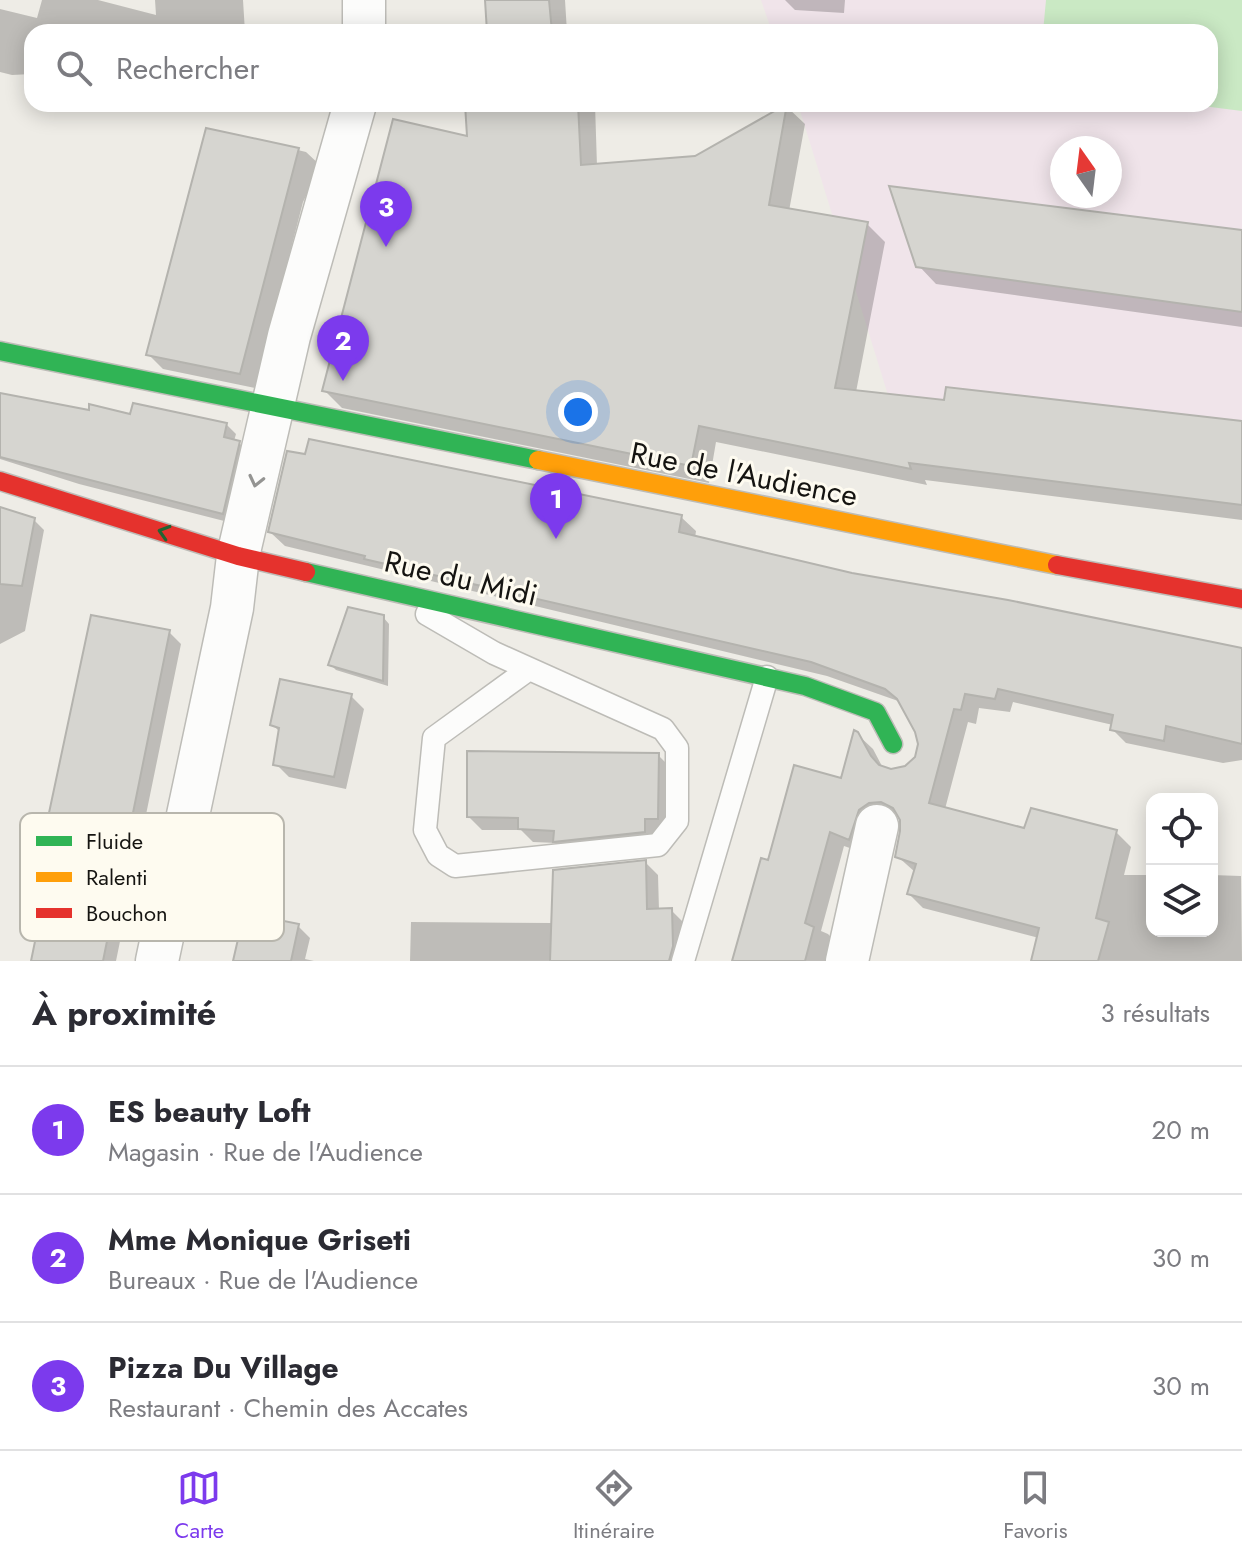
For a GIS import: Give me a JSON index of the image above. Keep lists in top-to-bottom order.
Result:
{
  "streets": {
    "street": ["Rue de l'Audience", "Rue du Midi"]
  },
  "legend": ["Fluide", "Ralenti", "Bouchon"],
  "north": "top",
  "page": {
    "search": "Rechercher",
    "pins": ["3", "2", "1"],
    "heading": ["À proximité", "3 résultats"],
    "list": [
      {
        "mark": "1",
        "name": "ES beauty Loft",
        "note": "Magasin · Rue de l'Audience",
        "value": "20 m"
      },
      {
        "mark": "2",
        "name": "Mme Monique Griseti",
        "note": "Bureaux · Rue de l'Audience",
        "value": "30 m"
      },
      {
        "mark": "3",
        "name": "Pizza Du Village",
        "note": "Restaurant · Chemin des Accates",
        "value": "30 m"
      }
    ],
    "nav": ["Carte", "Itinéraire", "Favoris"]
  }
}
